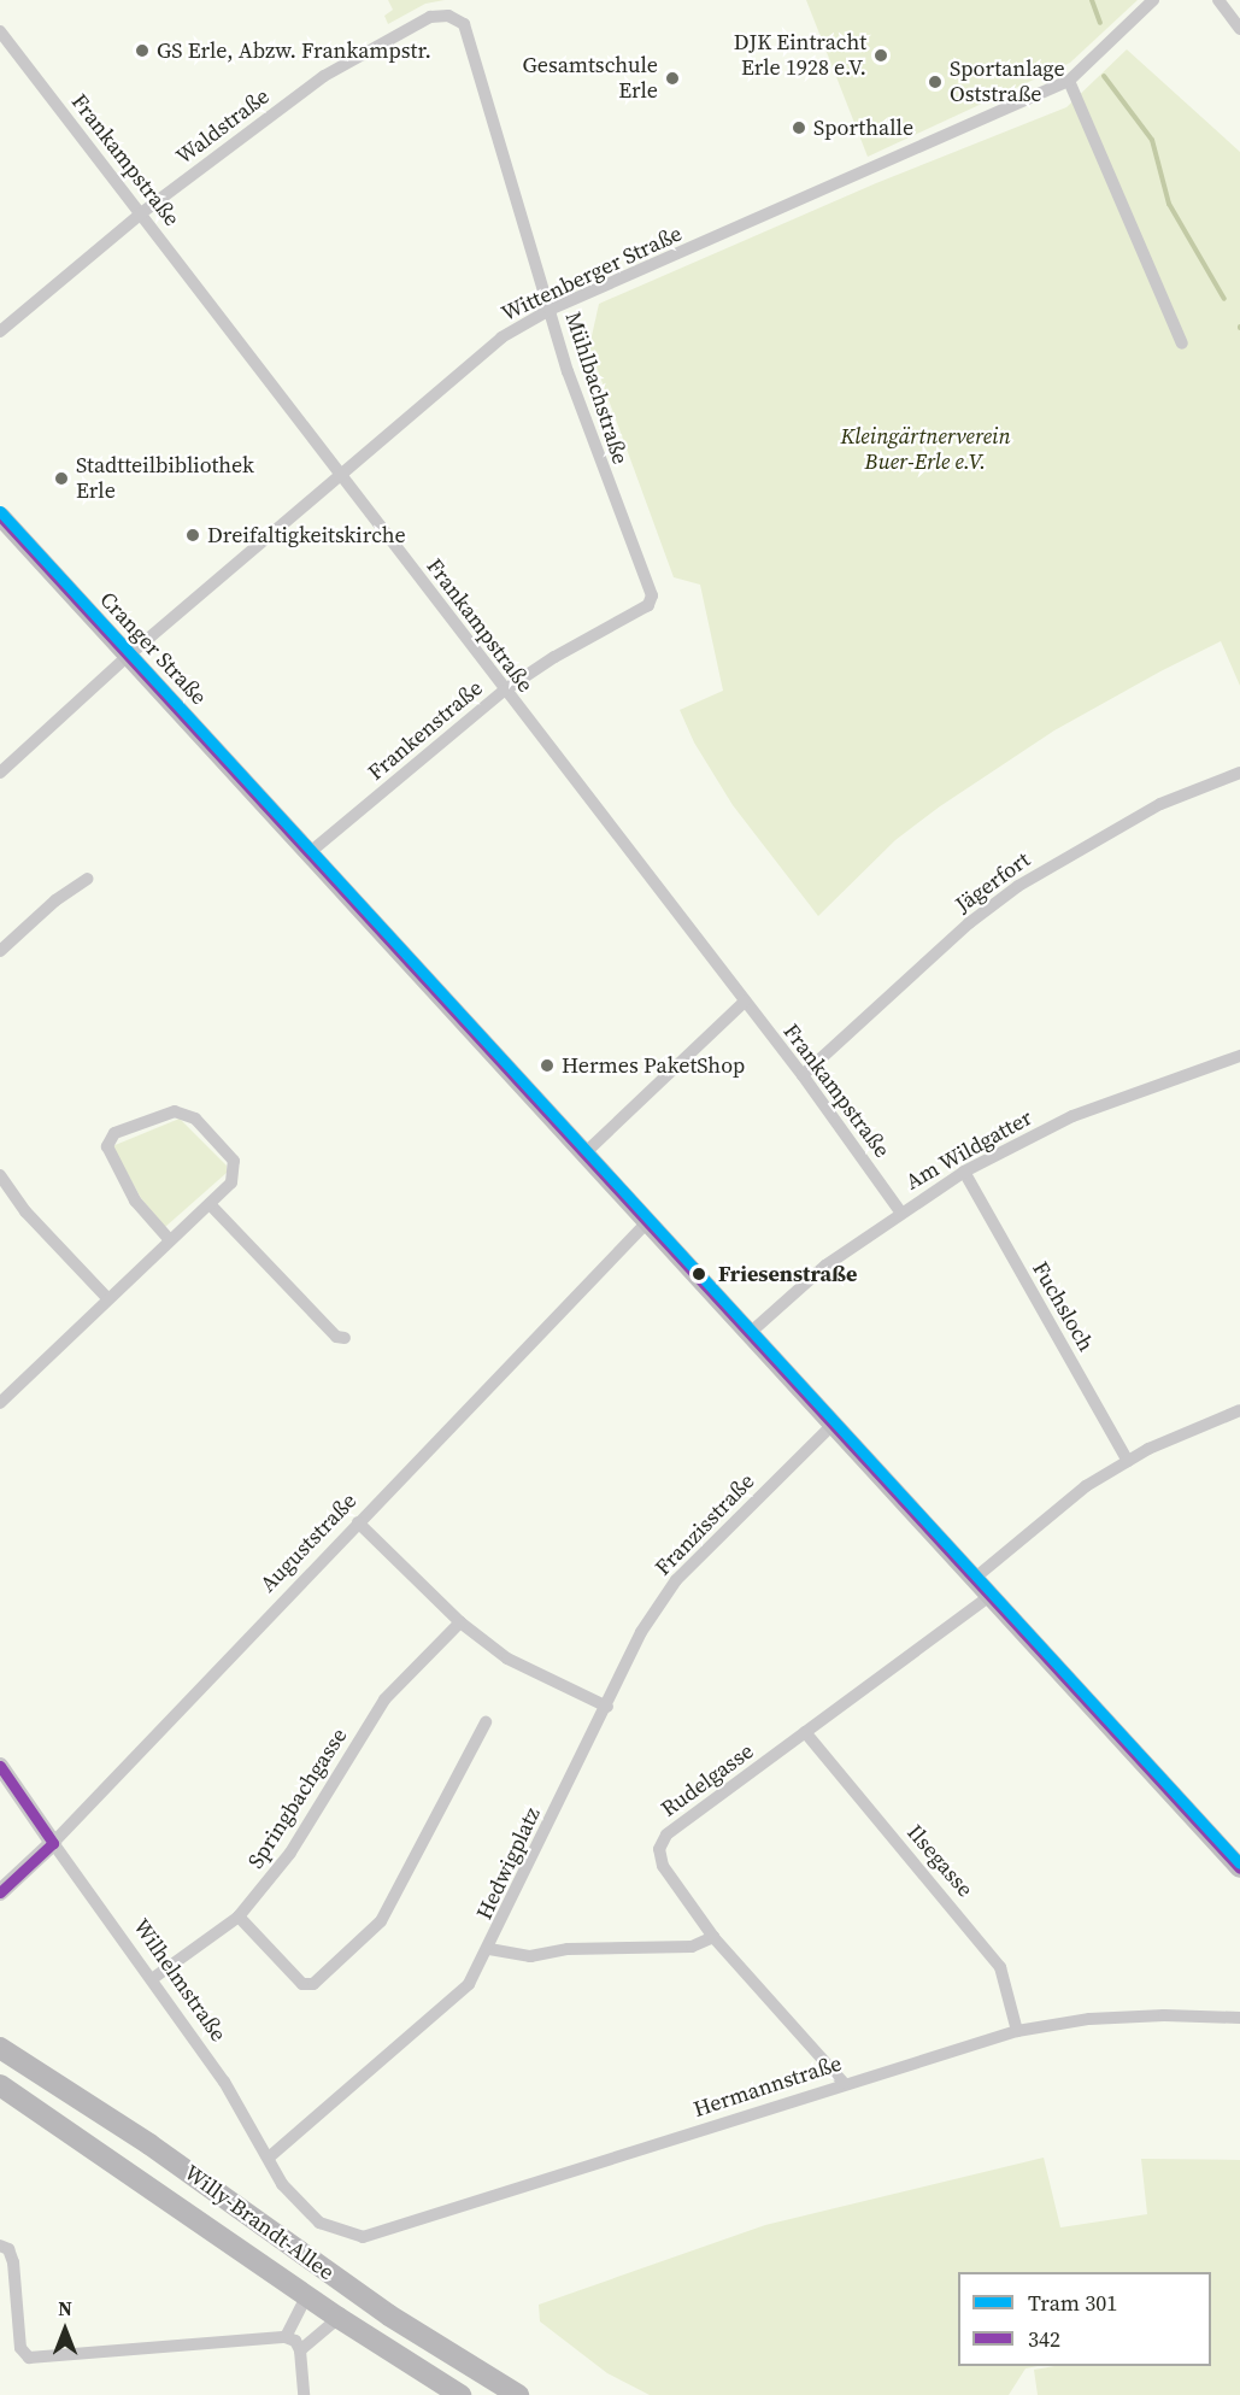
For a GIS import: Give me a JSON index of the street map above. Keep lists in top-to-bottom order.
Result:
{
  "streets": {
    "main road": ["Cranger Straße", "Willy-Brandt-Allee"],
    "street": [
      "Waldstraße",
      "Frankampstraße",
      "Wittenberger Straße",
      "Mühlbachstraße",
      "Frankenstraße",
      "Jägerfort",
      "Am Wildgatter",
      "Fuchsloch",
      "Franzisstraße",
      "Auguststraße",
      "Rudelgasse",
      "Springbachgasse",
      "Ilsegasse",
      "Hedwigplatz",
      "Wilhelmstraße",
      "Hermannstraße"
    ]
  },
  "crossings": [
    ["Waldstraße", "Frankampstraße"],
    ["Waldstraße", "Mühlbachstraße"],
    ["Frankampstraße", "Wittenberger Straße"],
    ["Frankampstraße", "Frankenstraße"],
    ["Frankampstraße", "Jägerfort"],
    ["Frankampstraße", "Am Wildgatter"],
    ["Wittenberger Straße", "Mühlbachstraße"],
    ["Wittenberger Straße", "Cranger Straße"],
    ["Mühlbachstraße", "Frankenstraße"],
    ["Cranger Straße", "Frankenstraße"],
    ["Cranger Straße", "Am Wildgatter"],
    ["Cranger Straße", "Franzisstraße"],
    ["Cranger Straße", "Auguststraße"],
    ["Cranger Straße", "Rudelgasse"],
    ["Am Wildgatter", "Fuchsloch"],
    ["Franzisstraße", "Hedwigplatz"],
    ["Auguststraße", "Wilhelmstraße"],
    ["Rudelgasse", "Ilsegasse"],
    ["Rudelgasse", "Hedwigplatz"],
    ["Rudelgasse", "Hermannstraße"],
    ["Springbachgasse", "Wilhelmstraße"],
    ["Ilsegasse", "Hermannstraße"],
    ["Wilhelmstraße", "Hermannstraße"]
  ],
  "parks": ["Kleingärtnerverein Buer-Erle e.V."],
  "places": [
    "GS Erle, Abzw. Frankampstr.",
    "DJK Eintracht Erle 1928 e.V.",
    "Gesamtschule Erle",
    "Sportanlage Oststraße",
    "Sporthalle",
    "Stadtteilbibliothek Erle",
    "Dreifaltigkeitskirche",
    "Hermes PaketShop",
    "Friesenstraße"
  ],
  "lines": ["tram line 301", "transit line 342"],
  "legend": ["Tram 301", "342"],
  "north": "top"
}
